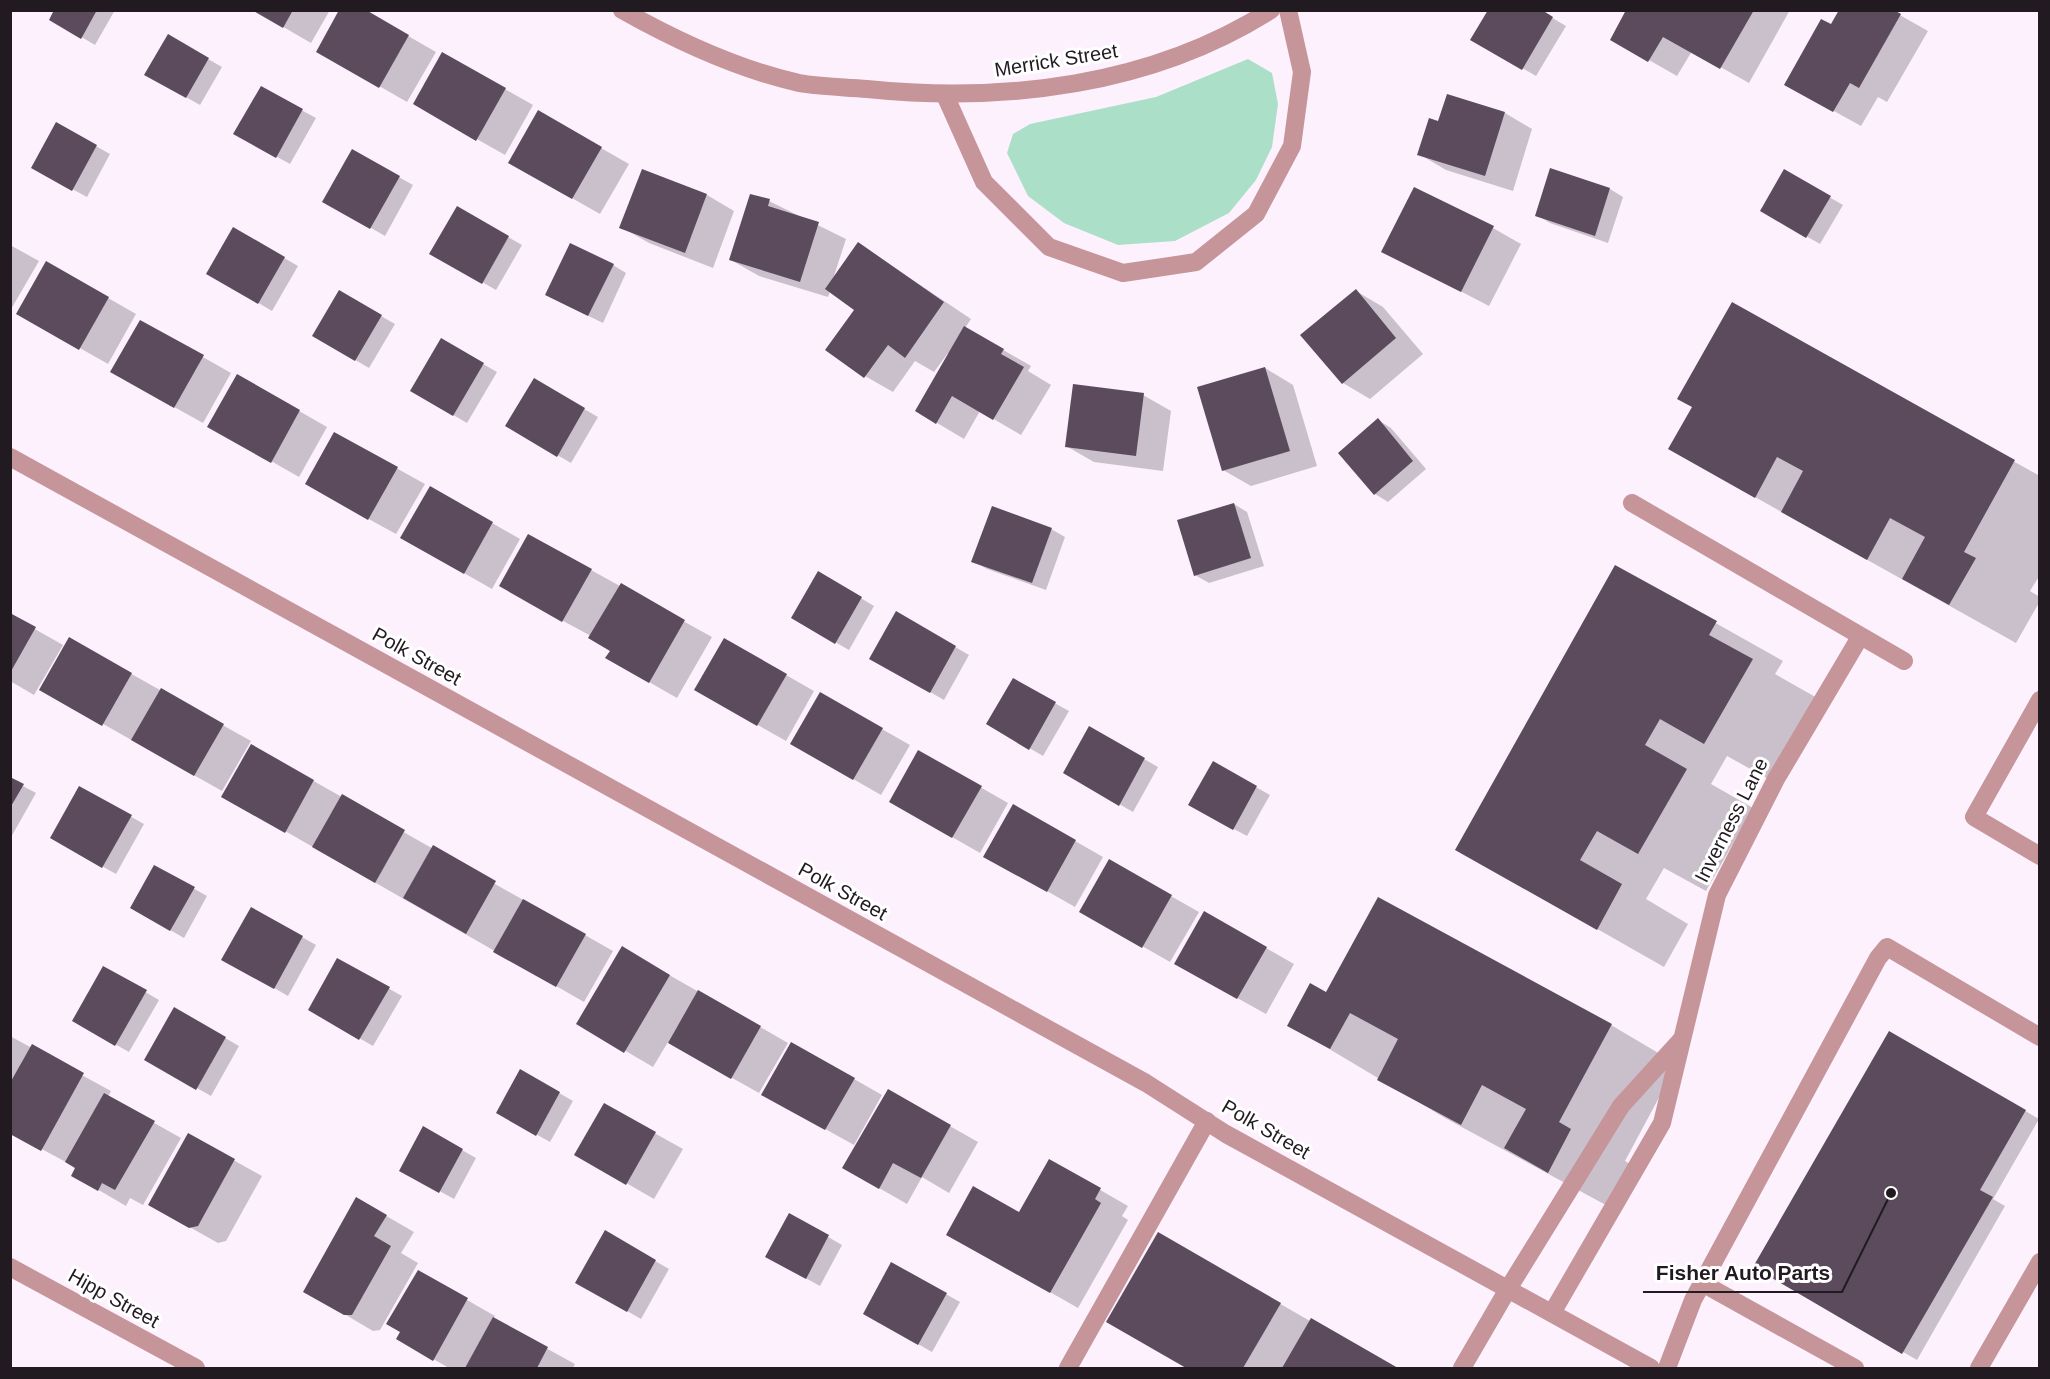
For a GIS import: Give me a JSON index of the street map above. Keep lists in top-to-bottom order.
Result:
{
  "streets": {
    "street": [
      "Merrick Street",
      "Polk Street",
      "Inverness Lane",
      "Hipp Street"
    ]
  },
  "crossings": [
    ["Polk Street", "Inverness Lane"]
  ],
  "places": ["Fisher Auto Parts"]
}
